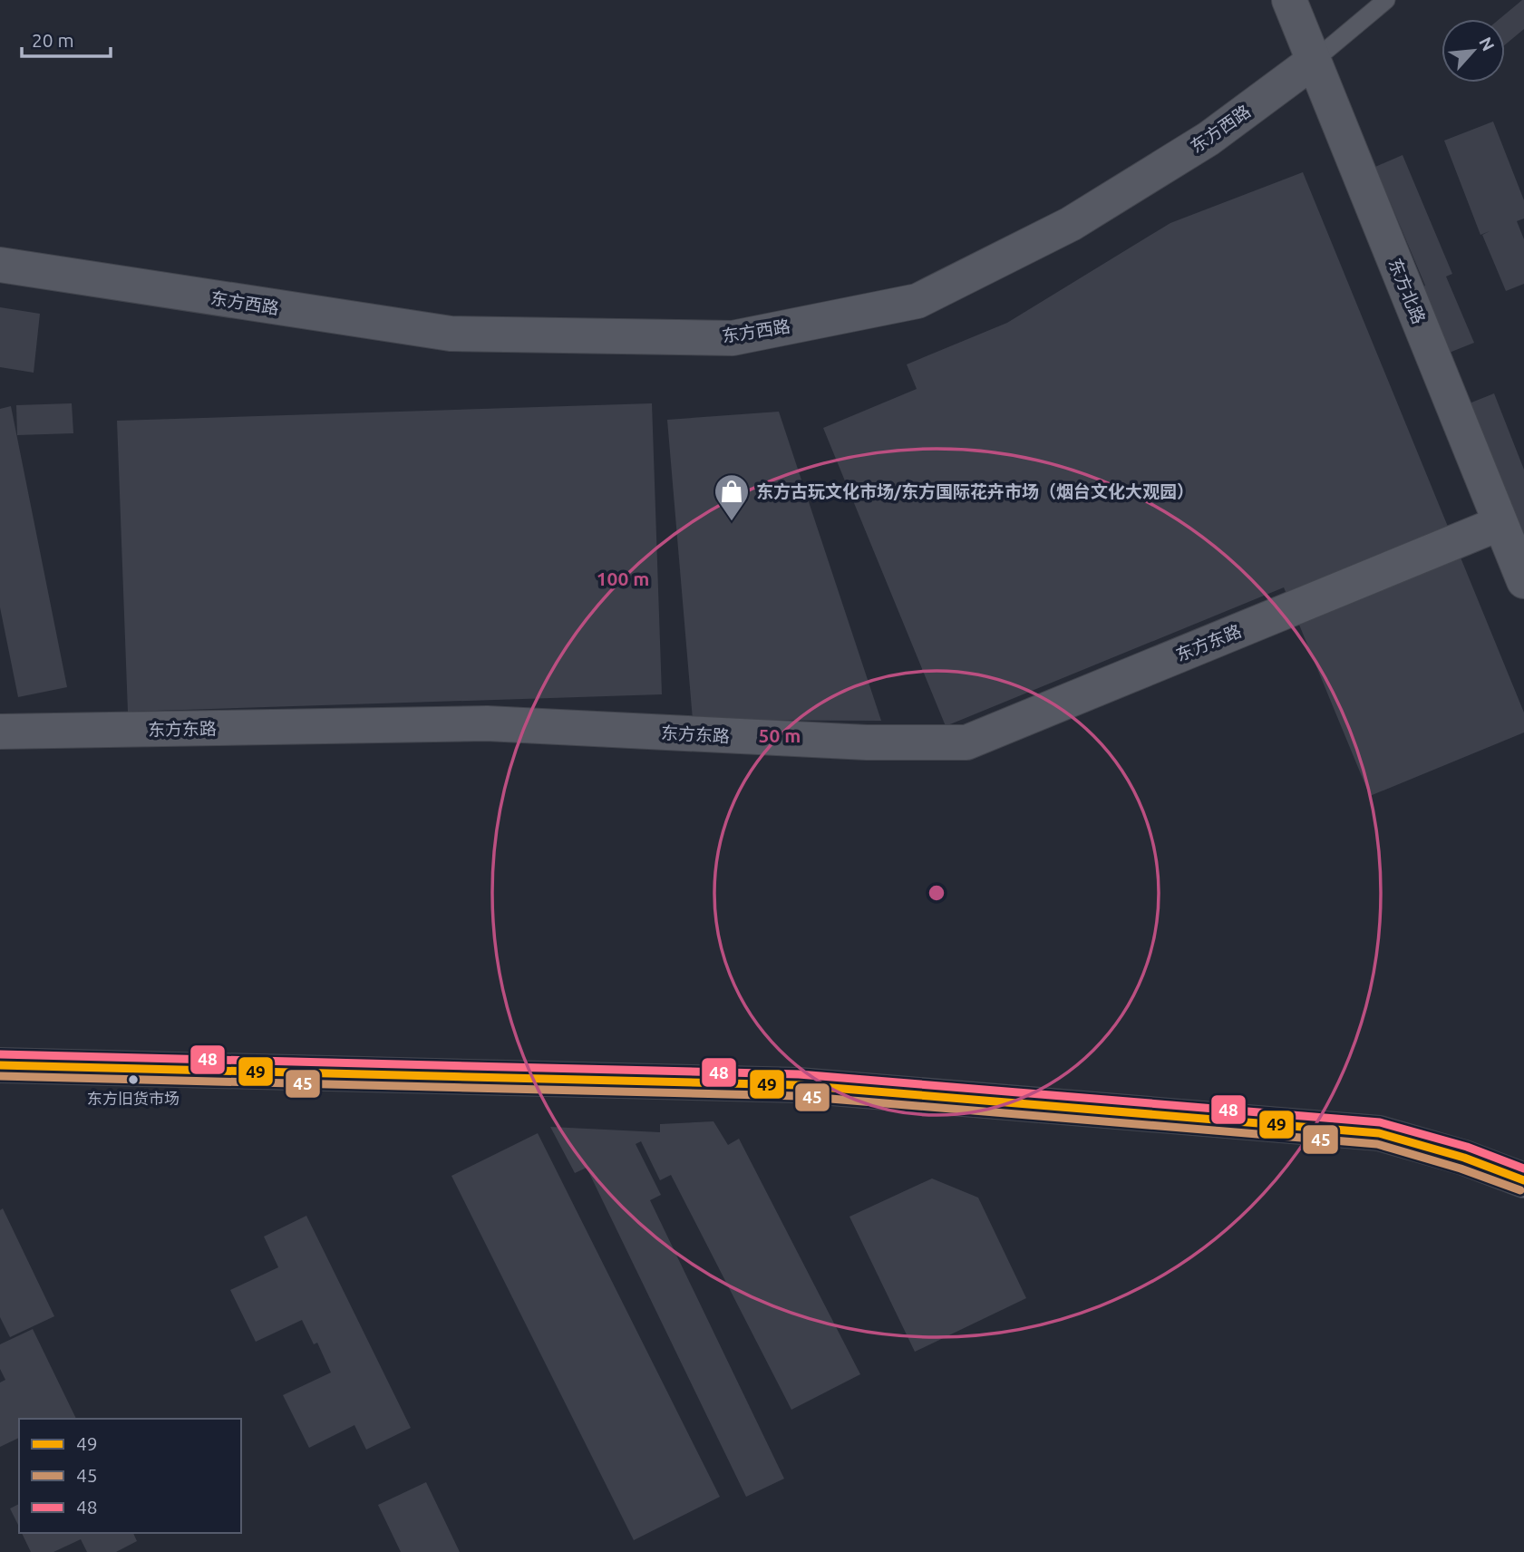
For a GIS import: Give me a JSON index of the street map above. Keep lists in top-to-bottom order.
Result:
{
  "streets": {
    "street": ["东方西路", "东方北路", "东方东路"]
  },
  "crossings": [
    ["东方西路", "东方北路"],
    ["东方北路", "东方东路"]
  ],
  "places": {
    "shop": ["东方古玩文化市场/东方国际花卉市场（烟台文化大观园）"],
    "other": ["东方旧货市场"]
  },
  "lines": ["transit line 48", "transit line 49", "transit line 45"],
  "legend": ["49", "45", "48"],
  "scale_bar": "20 m",
  "north": "top right",
  "rings": ["100 m", "50 m"]
}
